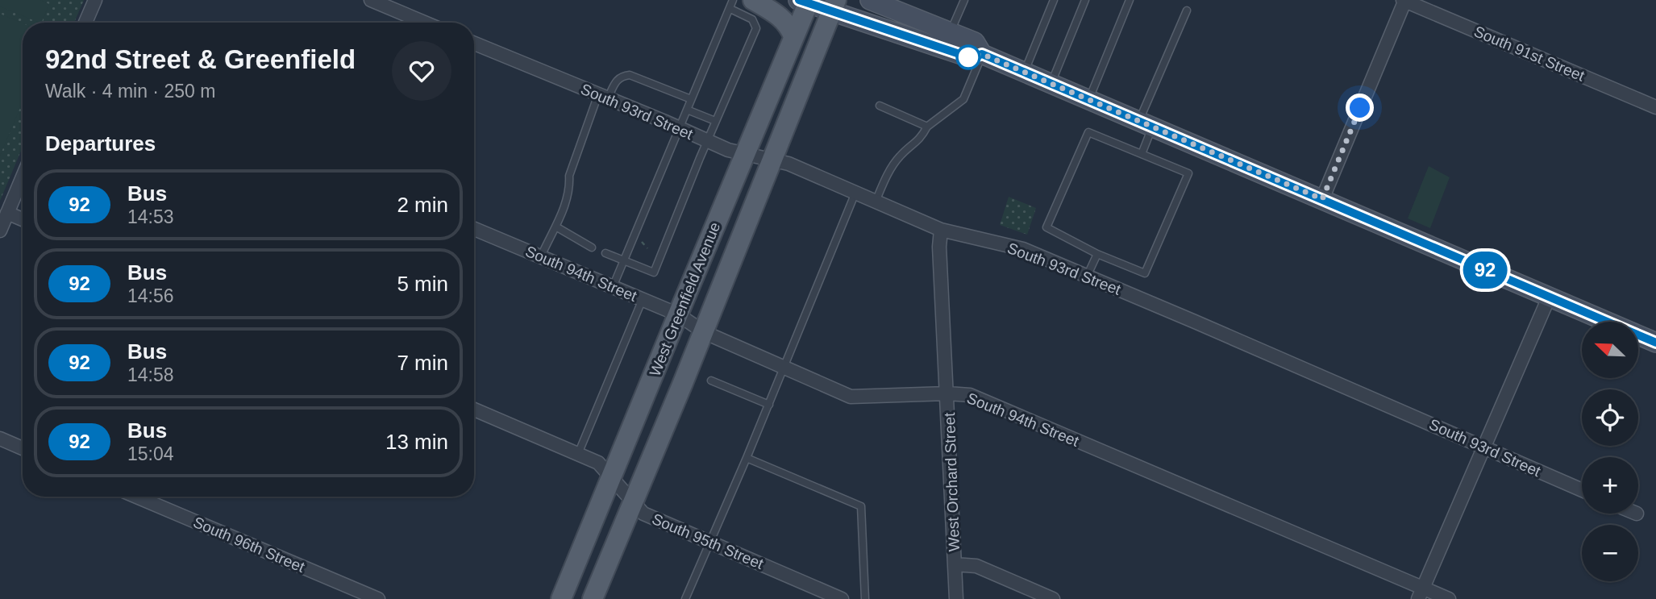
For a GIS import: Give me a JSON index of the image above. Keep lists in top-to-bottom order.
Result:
{
  "streets": {
    "main road": ["West Greenfield Avenue"],
    "street": [
      "South 91st Street",
      "South 93rd Street",
      "South 94th Street",
      "West Orchard Street",
      "South 95th Street",
      "South 96th Street"
    ]
  },
  "crossings": [
    ["South 93rd Street", "West Greenfield Avenue"],
    ["South 93rd Street", "West Orchard Street"],
    ["South 94th Street", "West Greenfield Avenue"],
    ["South 94th Street", "West Orchard Street"],
    ["West Greenfield Avenue", "South 95th Street"]
  ],
  "lines": ["bus line 92"],
  "north": "top left",
  "page": {
    "on_map": "92",
    "heading": [
      ["92nd Street & Greenfield", "Walk · 4 min · 250 m"],
      "Departures"
    ],
    "list": [
      {
        "mark": "92",
        "name": "Bus",
        "note": "14:53",
        "value": "2 min"
      },
      {
        "mark": "92",
        "name": "Bus",
        "note": "14:56",
        "value": "5 min"
      },
      {
        "mark": "92",
        "name": "Bus",
        "note": "14:58",
        "value": "7 min"
      },
      {
        "mark": "92",
        "name": "Bus",
        "note": "15:04",
        "value": "13 min"
      }
    ],
    "map_buttons": ["+", "−"]
  }
}
